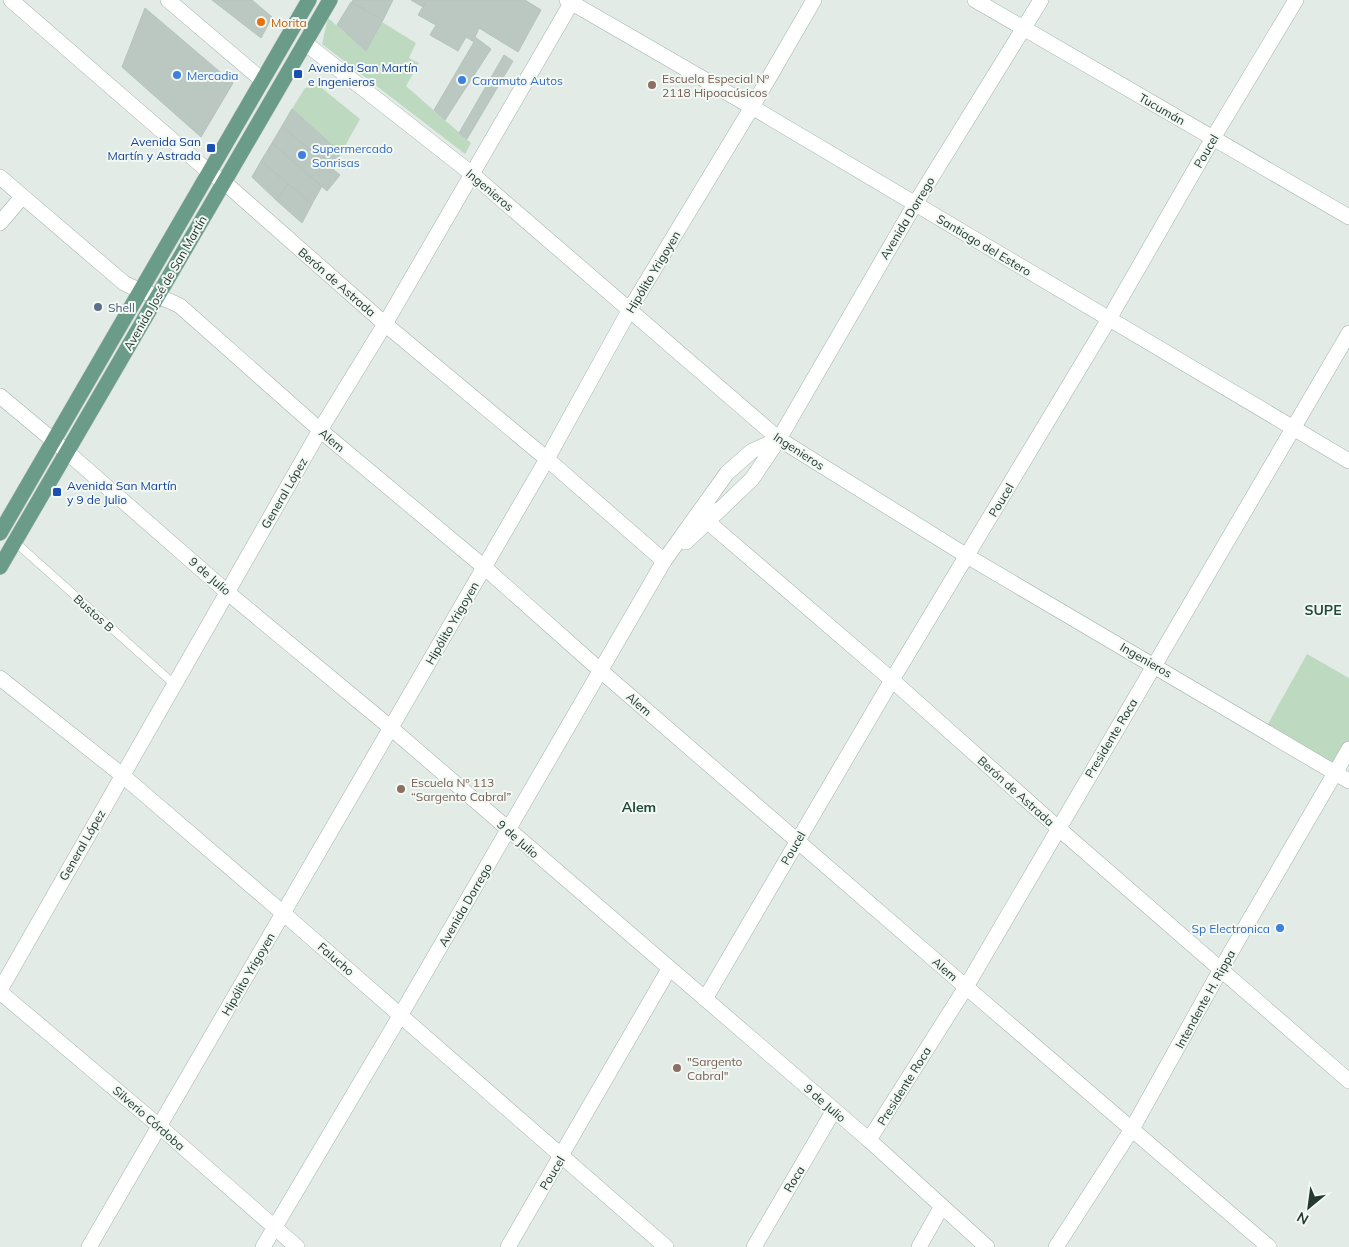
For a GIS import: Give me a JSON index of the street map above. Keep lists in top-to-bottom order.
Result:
{
  "streets": {
    "main road": ["Avenida José de San Martín"],
    "street": [
      "Tucumán",
      "Poucel",
      "Ingenieros",
      "Avenida Dorrego",
      "Santiago del Estero",
      "Hipólito Yrigoyen",
      "Berón de Astrada",
      "Alem",
      "General López",
      "9 de Julio",
      "Presidente Roca",
      "Falucho",
      "Intendente H. Rippa",
      "Silverio Córdoba",
      "Roca"
    ],
    "lane": ["Bustos B"]
  },
  "crossings": [
    ["Tucumán", "Poucel"],
    ["Tucumán", "Avenida Dorrego"],
    ["Poucel", "Ingenieros"],
    ["Poucel", "Santiago del Estero"],
    ["Poucel", "Berón de Astrada"],
    ["Poucel", "Alem"],
    ["Poucel", "9 de Julio"],
    ["Poucel", "Falucho"],
    ["Ingenieros", "Avenida Dorrego"],
    ["Ingenieros", "Hipólito Yrigoyen"],
    ["Ingenieros", "Avenida José de San Martín"],
    ["Ingenieros", "General López"],
    ["Ingenieros", "Presidente Roca"],
    ["Ingenieros", "Intendente H. Rippa"],
    ["Avenida Dorrego", "Santiago del Estero"],
    ["Avenida Dorrego", "Berón de Astrada"],
    ["Avenida Dorrego", "Alem"],
    ["Avenida Dorrego", "9 de Julio"],
    ["Avenida Dorrego", "Falucho"],
    ["Avenida Dorrego", "Silverio Córdoba"],
    ["Santiago del Estero", "Hipólito Yrigoyen"],
    ["Santiago del Estero", "General López"],
    ["Santiago del Estero", "Presidente Roca"],
    ["Hipólito Yrigoyen", "Berón de Astrada"],
    ["Hipólito Yrigoyen", "Alem"],
    ["Hipólito Yrigoyen", "9 de Julio"],
    ["Hipólito Yrigoyen", "Falucho"],
    ["Hipólito Yrigoyen", "Silverio Córdoba"],
    ["Berón de Astrada", "Avenida José de San Martín"],
    ["Berón de Astrada", "General López"],
    ["Berón de Astrada", "Presidente Roca"],
    ["Berón de Astrada", "Intendente H. Rippa"],
    ["Avenida José de San Martín", "Alem"],
    ["Avenida José de San Martín", "9 de Julio"],
    ["Avenida José de San Martín", "Bustos B"],
    ["Alem", "General López"],
    ["Alem", "Presidente Roca"],
    ["Alem", "Intendente H. Rippa"],
    ["General López", "9 de Julio"],
    ["General López", "Bustos B"],
    ["General López", "Falucho"],
    ["General López", "Silverio Córdoba"],
    ["9 de Julio", "Presidente Roca"],
    ["9 de Julio", "Roca"]
  ],
  "districts": ["SUPE", "Alem"],
  "places": {
    "other": [
      "Morita",
      "Mercadia",
      "Caramuto Autos",
      "Escuela Especial Nº 2118 Hipoacúsicos",
      "Supermercado Sonrisas",
      "Shell",
      "Escuela Nº 113 “Sargento Cabral”",
      "Sp Electronica",
      "\"Sargento Cabral\""
    ],
    "transit": ["Avenida San Martín e Ingenieros", "Avenida San Martín y Astrada", "Avenida San Martín y 9 de Julio"]
  },
  "north": "bottom left"
}
